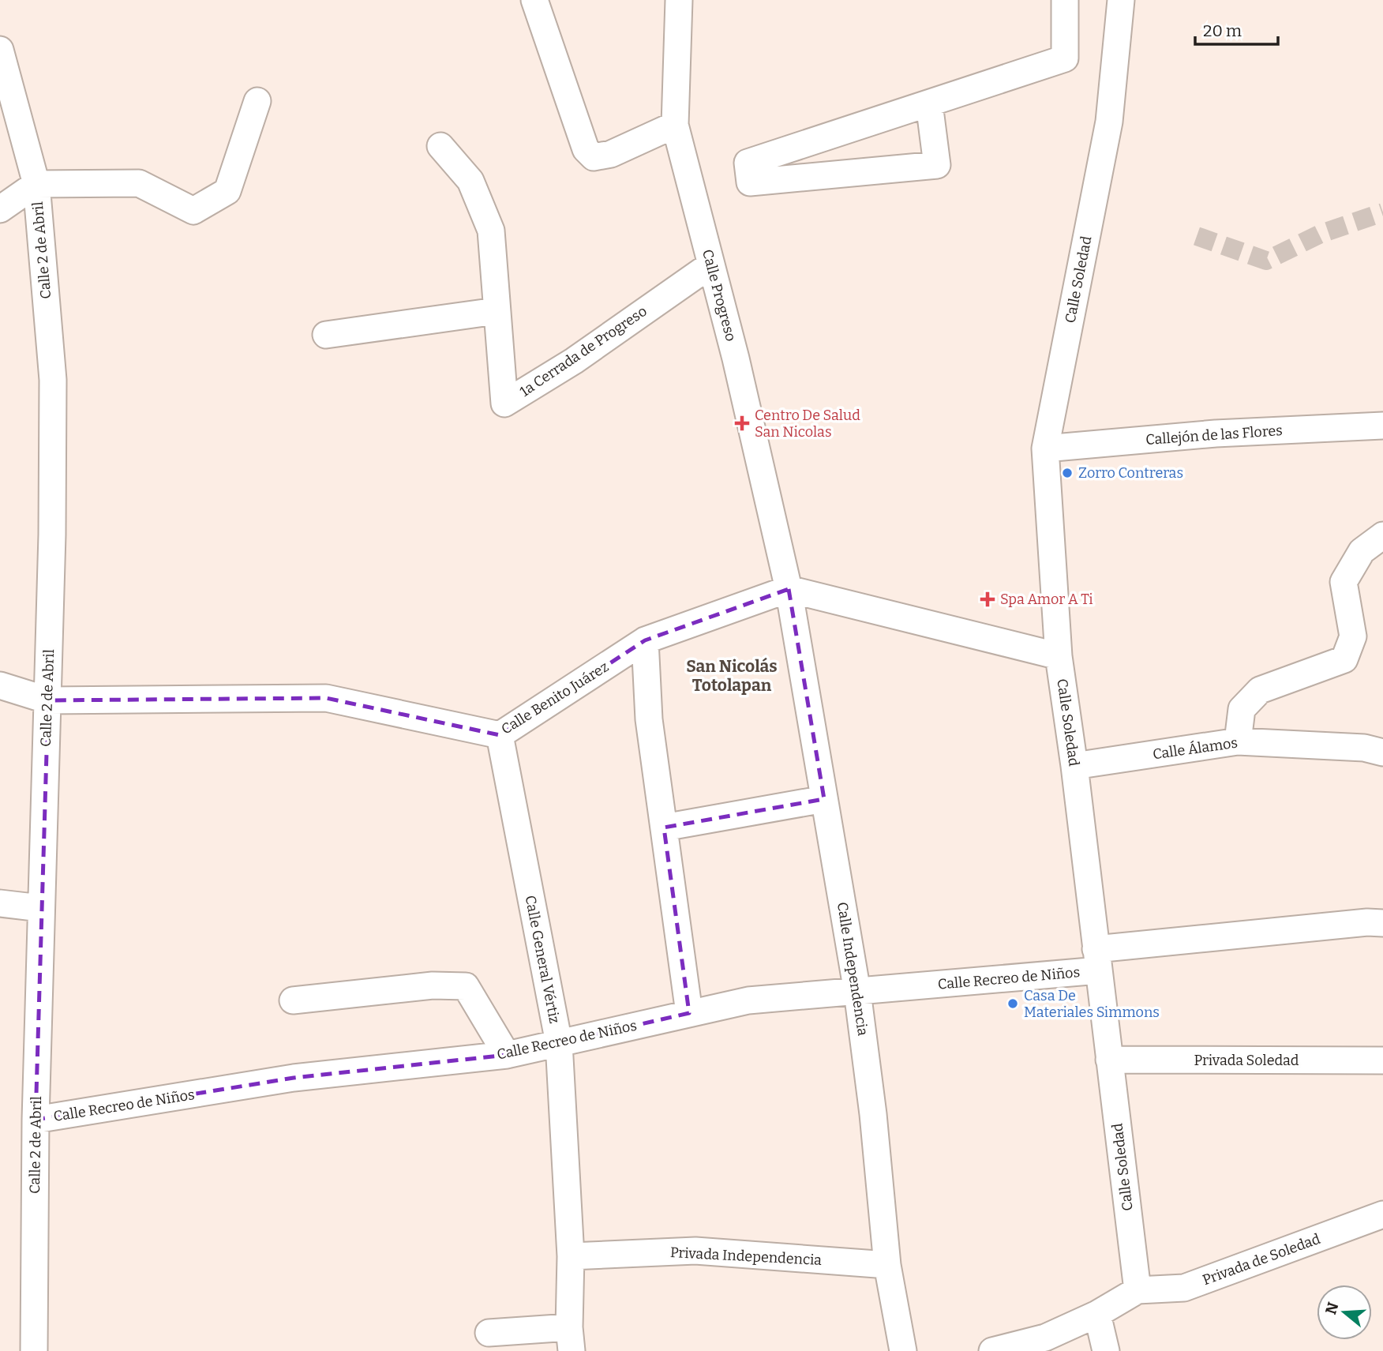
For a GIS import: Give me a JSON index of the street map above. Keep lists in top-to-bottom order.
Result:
{
  "streets": {
    "street": [
      "Calle 2 de Abril",
      "Calle Soledad",
      "Calle Progreso",
      "1a Cerrada de Progreso",
      "Callejón de las Flores",
      "Calle Benito Juárez",
      "Calle Álamos",
      "Calle General Vértiz",
      "Calle Independencia",
      "Calle Recreo de Niños",
      "Privada Soledad",
      "Privada Independencia",
      "Privada de Soledad"
    ]
  },
  "crossings": [
    ["Calle 2 de Abril", "Calle Benito Juárez"],
    ["Calle 2 de Abril", "Calle Recreo de Niños"],
    ["Calle Soledad", "Callejón de las Flores"],
    ["Calle Soledad", "Calle Álamos"],
    ["Calle Soledad", "Calle Recreo de Niños"],
    ["Calle Soledad", "Privada Soledad"],
    ["Calle Soledad", "Privada de Soledad"],
    ["Calle Progreso", "1a Cerrada de Progreso"],
    ["Calle Progreso", "Calle Benito Juárez"],
    ["Calle Progreso", "Calle Independencia"],
    ["Calle Benito Juárez", "Calle General Vértiz"],
    ["Calle Benito Juárez", "Calle Independencia"],
    ["Calle General Vértiz", "Calle Recreo de Niños"],
    ["Calle General Vértiz", "Privada Independencia"],
    ["Calle Independencia", "Calle Recreo de Niños"],
    ["Calle Independencia", "Privada Independencia"]
  ],
  "districts": ["San Nicolás Totolapan"],
  "places": {
    "health": ["Centro De Salud San Nicolas", "Spa Amor A Ti"],
    "other": ["Zorro Contreras", "Casa De Materiales Simmons"]
  },
  "scale_bar": "20 m",
  "north": "left"
}
